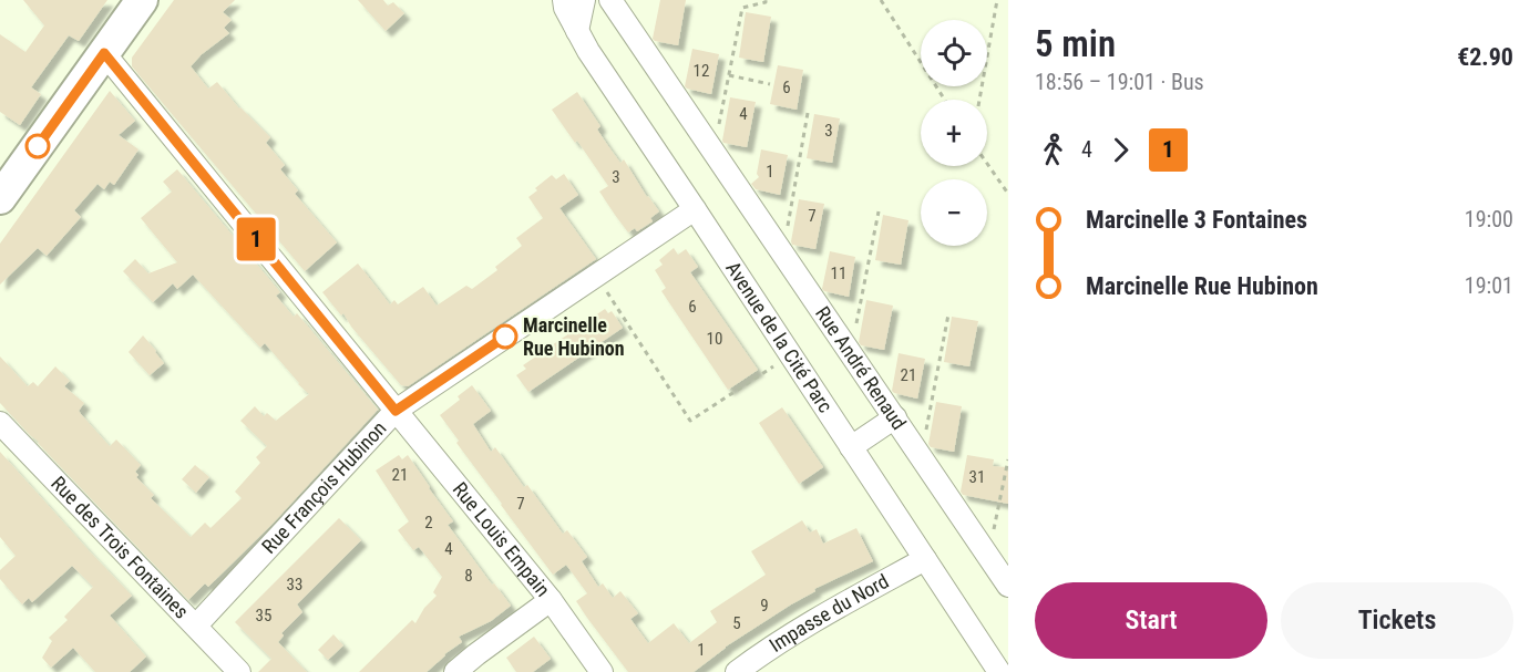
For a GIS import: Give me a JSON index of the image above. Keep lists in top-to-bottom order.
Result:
{
  "streets": {
    "street": [
      "Avenue de la Cité Parc",
      "Rue André Renaud",
      "Rue François Hubinon",
      "Rue Louis Empain",
      "Rue des Trois Fontaines",
      "Impasse du Nord"
    ]
  },
  "crossings": [
    ["Avenue de la Cité Parc", "Rue François Hubinon"],
    ["Avenue de la Cité Parc", "Impasse du Nord"],
    ["Rue François Hubinon", "Rue Louis Empain"],
    ["Rue François Hubinon", "Rue des Trois Fontaines"]
  ],
  "places": ["Marcinelle Rue Hubinon"],
  "lines": ["bus line 1"],
  "house_numbers": [
    "12",
    "6",
    "4",
    "3",
    "1",
    "3",
    "7",
    "11",
    "6",
    "10",
    "21",
    "21",
    "31",
    "7",
    "2",
    "4",
    "8",
    "33",
    "9",
    "35",
    "5",
    "1"
  ],
  "page": {
    "on_map": "1",
    "heading": ["5 min", "18:56 – 19:01 · Bus", "€2.90"],
    "map_buttons": ["+", "−"],
    "legs": ["4", "1"],
    "list": [
      {
        "name": "Marcinelle 3 Fontaines",
        "value": "19:00"
      },
      {
        "name": "Marcinelle Rue Hubinon",
        "value": "19:01"
      }
    ],
    "buttons": ["Start", "Tickets"]
  }
}
